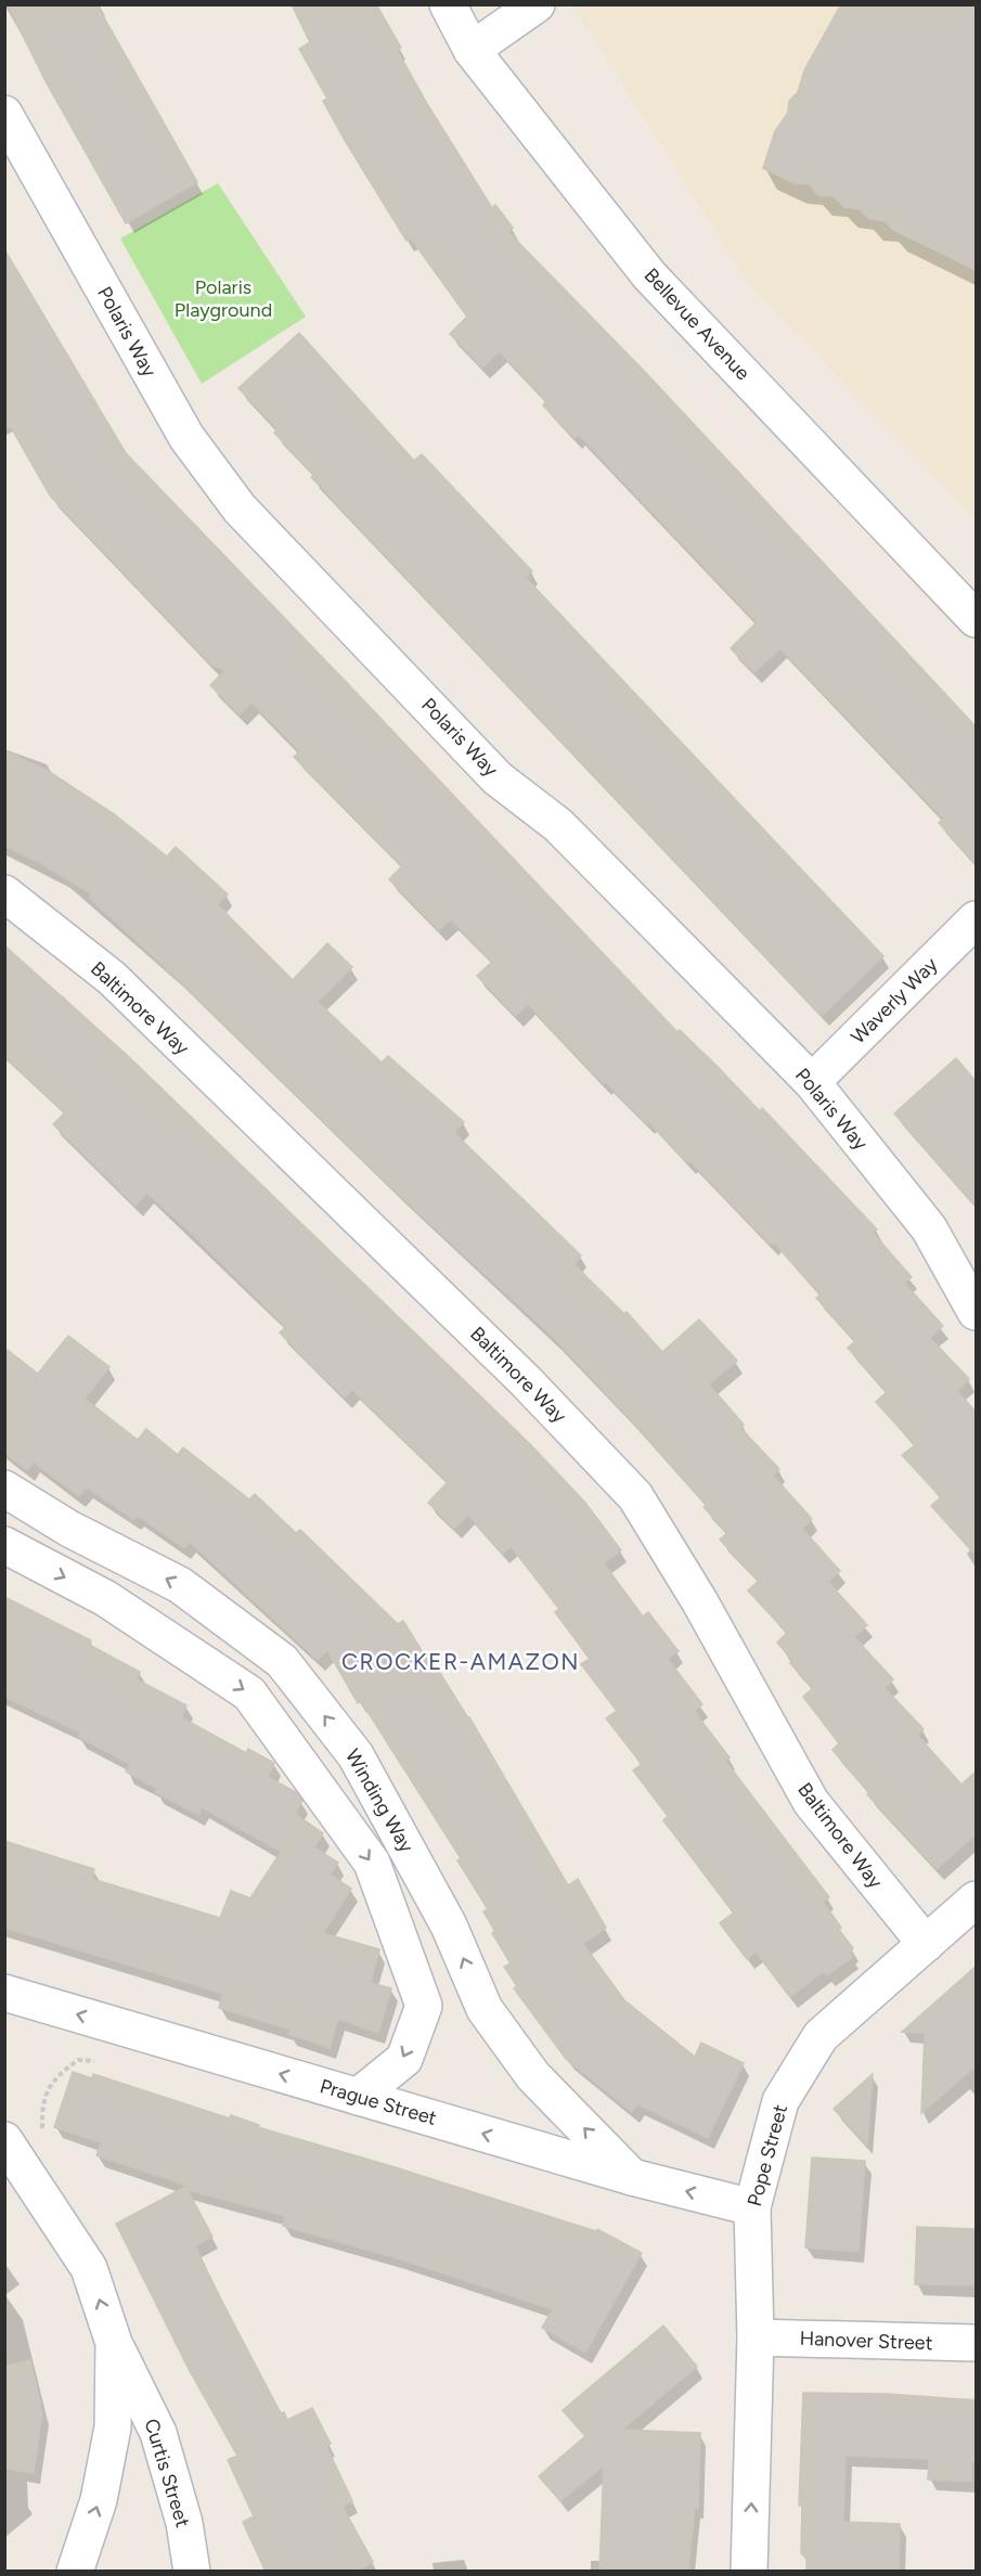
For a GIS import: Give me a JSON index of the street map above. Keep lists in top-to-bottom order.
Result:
{
  "streets": {
    "street": [
      "Bellevue Avenue",
      "Polaris Way",
      "Waverly Way",
      "Baltimore Way",
      "Winding Way",
      "Prague Street",
      "Pope Street",
      "Hanover Street",
      "Curtis Street"
    ]
  },
  "crossings": [
    ["Polaris Way", "Waverly Way"],
    ["Baltimore Way", "Pope Street"],
    ["Winding Way", "Prague Street"],
    ["Prague Street", "Pope Street"],
    ["Pope Street", "Hanover Street"]
  ],
  "one_way": ["Prague Street"],
  "districts": ["CROCKER-AMAZON"],
  "parks": ["Polaris Playground"]
}
